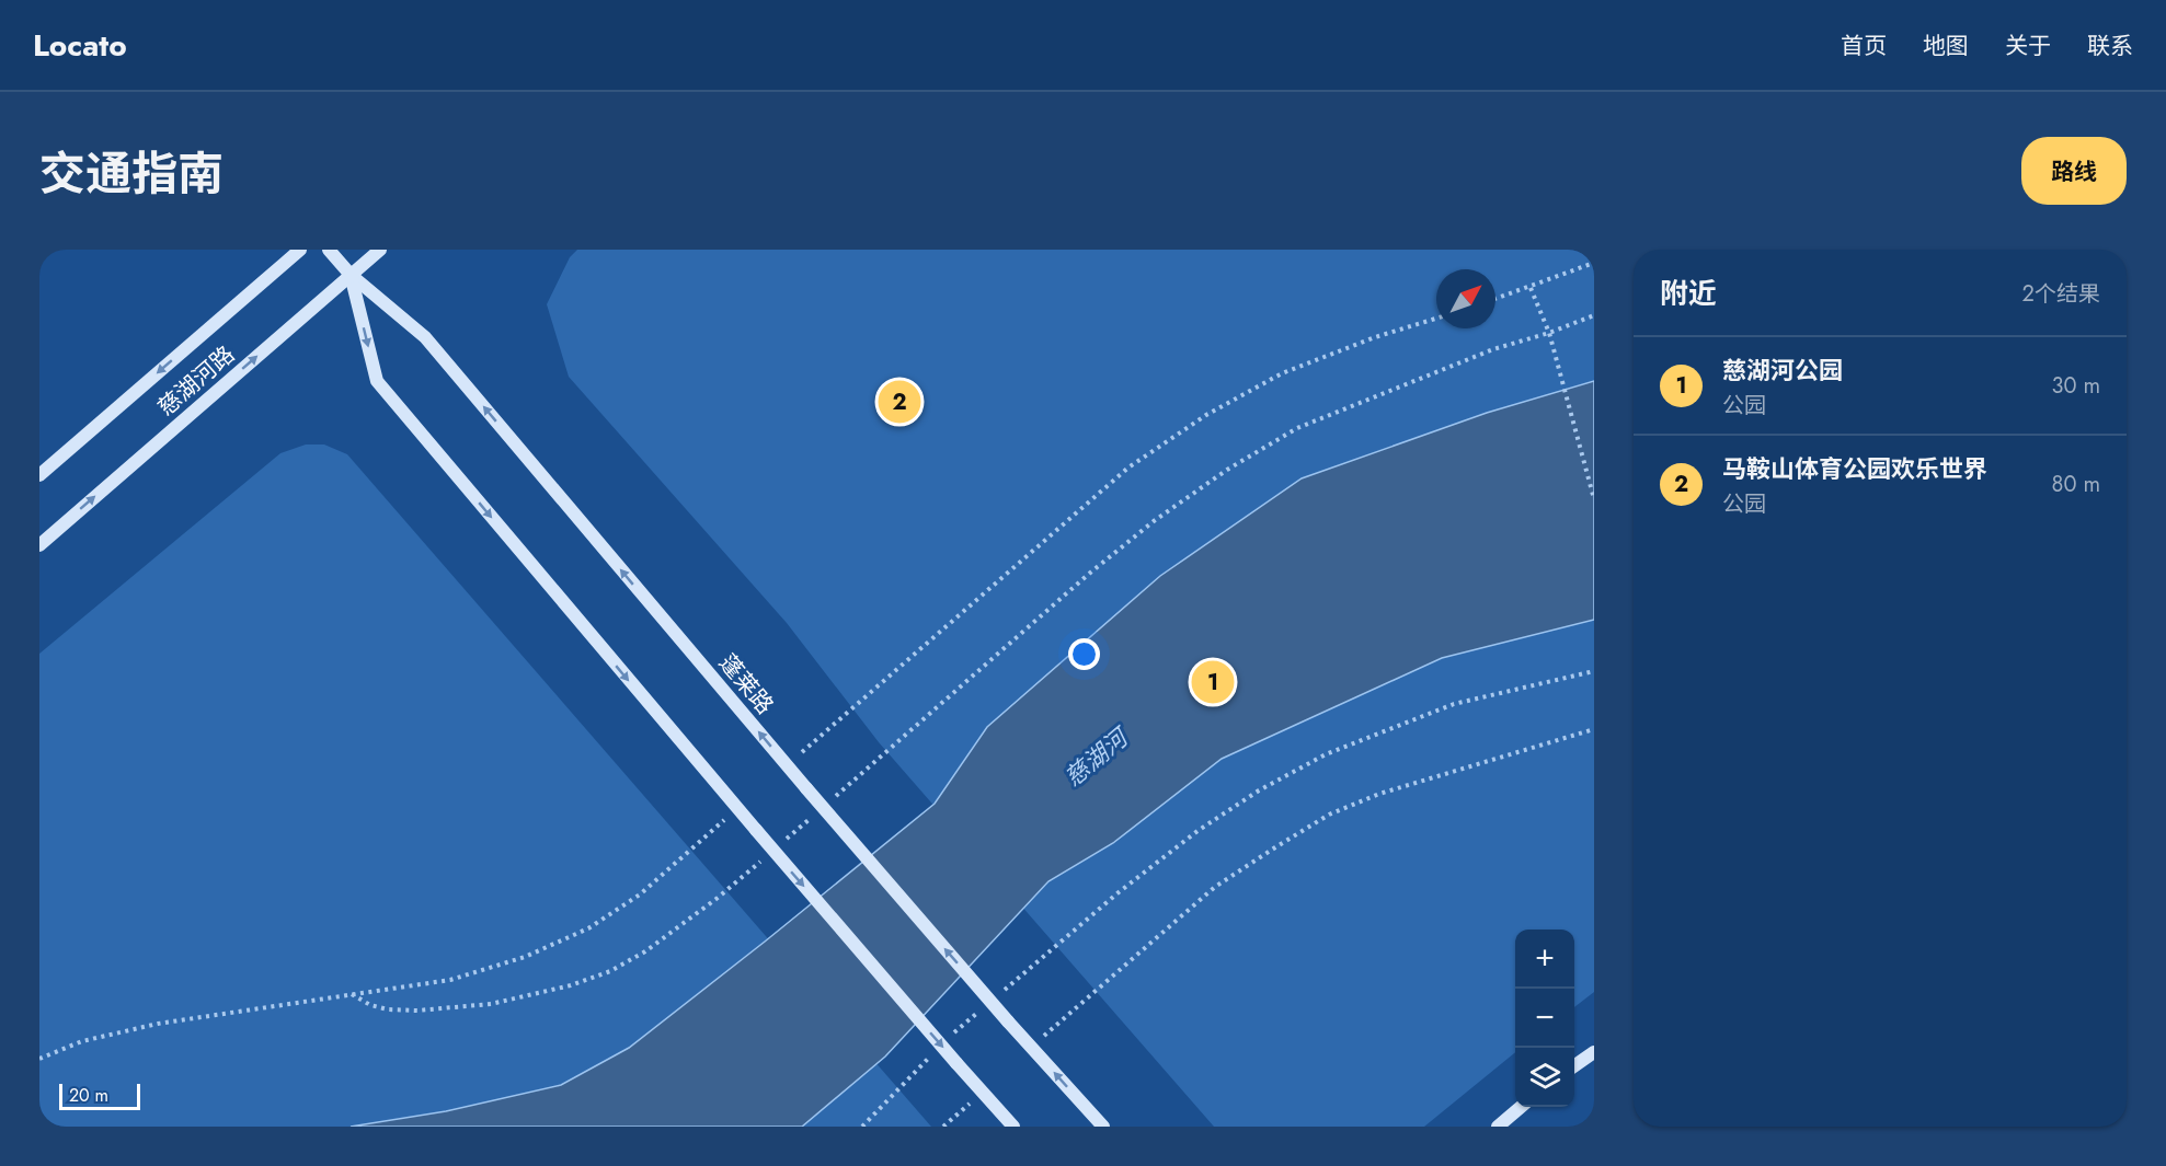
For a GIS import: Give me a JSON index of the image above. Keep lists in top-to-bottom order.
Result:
{
  "streets": {
    "street": ["慈湖河路", "蓬莱路"]
  },
  "crossings": [
    ["慈湖河路", "蓬莱路"]
  ],
  "water": ["慈湖河"],
  "scale_bar": "20 m",
  "north": "top right",
  "page": {
    "header": "Locato",
    "nav": [
      "首页",
      "地图",
      "关于",
      "联系"
    ],
    "title": "交通指南",
    "buttons": "路线",
    "heading": ["附近", "2个结果"],
    "list": [
      {
        "mark": "1",
        "name": "慈湖河公园",
        "note": "公园",
        "value": "30 m"
      },
      {
        "mark": "2",
        "name": "马鞍山体育公园欢乐世界",
        "note": "公园",
        "value": "80 m"
      }
    ],
    "pins": ["2", "1"],
    "map_buttons": ["+", "−"],
    "scale": "20 m"
  }
}
